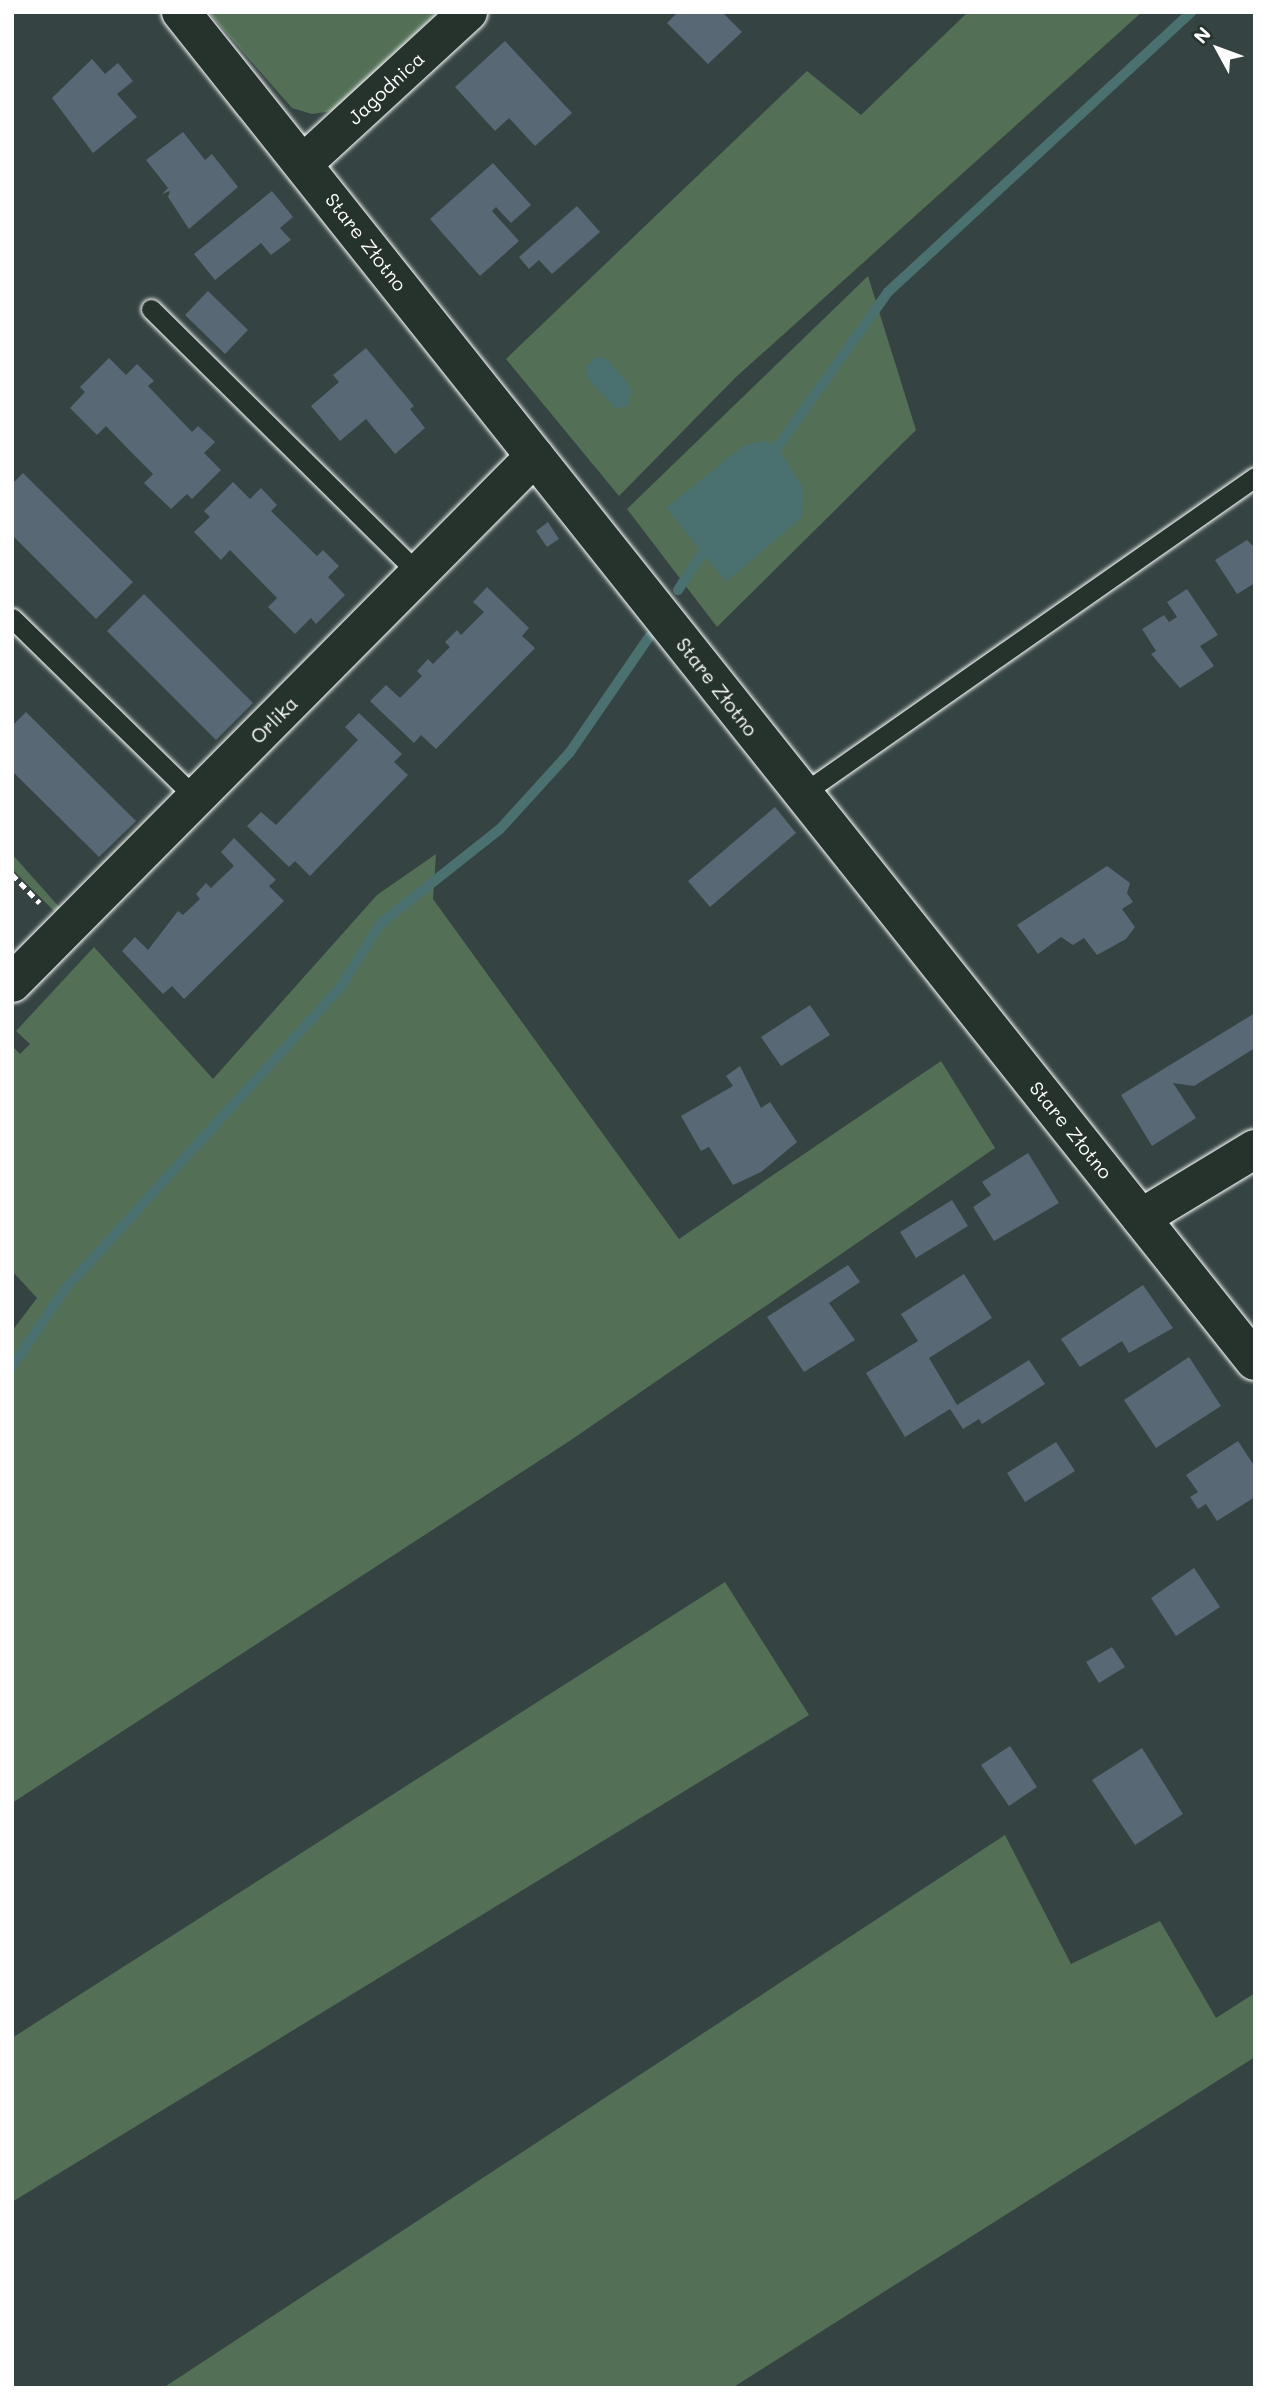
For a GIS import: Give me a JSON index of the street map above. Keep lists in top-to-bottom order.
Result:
{
  "streets": {
    "street": ["Jagodnica", "Stare Złotno", "Orlika"]
  },
  "crossings": [
    ["Jagodnica", "Stare Złotno"],
    ["Stare Złotno", "Orlika"]
  ],
  "north": "top left"
}
